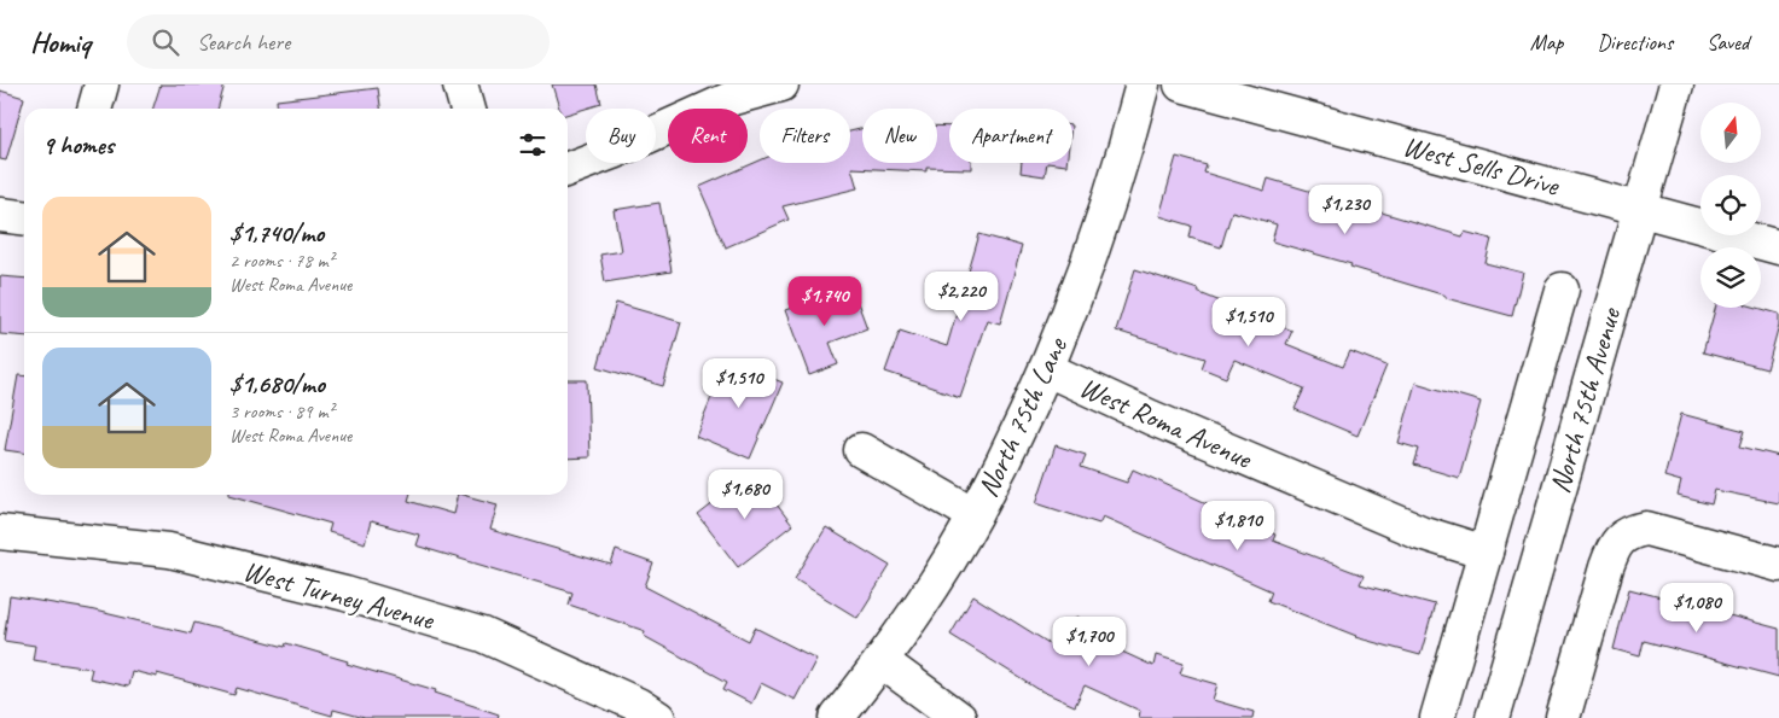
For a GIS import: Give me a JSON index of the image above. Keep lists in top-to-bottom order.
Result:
{
  "streets": {
    "street": [
      "West Sells Drive",
      "North 75th Avenue",
      "North 75th Lane",
      "West Roma Avenue",
      "West Turney Avenue"
    ]
  },
  "crossings": [
    ["West Sells Drive", "North 75th Avenue"],
    ["North 75th Avenue", "West Roma Avenue"],
    ["North 75th Lane", "West Roma Avenue"]
  ],
  "north": "top",
  "page": {
    "header": "Homiq",
    "search": "Search here",
    "nav": ["Map", "Directions", "Saved"],
    "chip": [
      "Buy",
      "Rent",
      "Filters",
      "New",
      "Apartment"
    ],
    "heading": "9 homes",
    "list": [
      {
        "name": "$1,740/mo",
        "note": "2 rooms · 78 m² · West Roma Avenue"
      },
      {
        "name": "$1,680/mo",
        "note": "3 rooms · 89 m² · West Roma Avenue"
      }
    ],
    "price": [
      "$1,230",
      "$2,220",
      "$1,740",
      "$1,510",
      "$1,510",
      "$1,680",
      "$1,810",
      "$1,080",
      "$1,700"
    ]
  }
}
